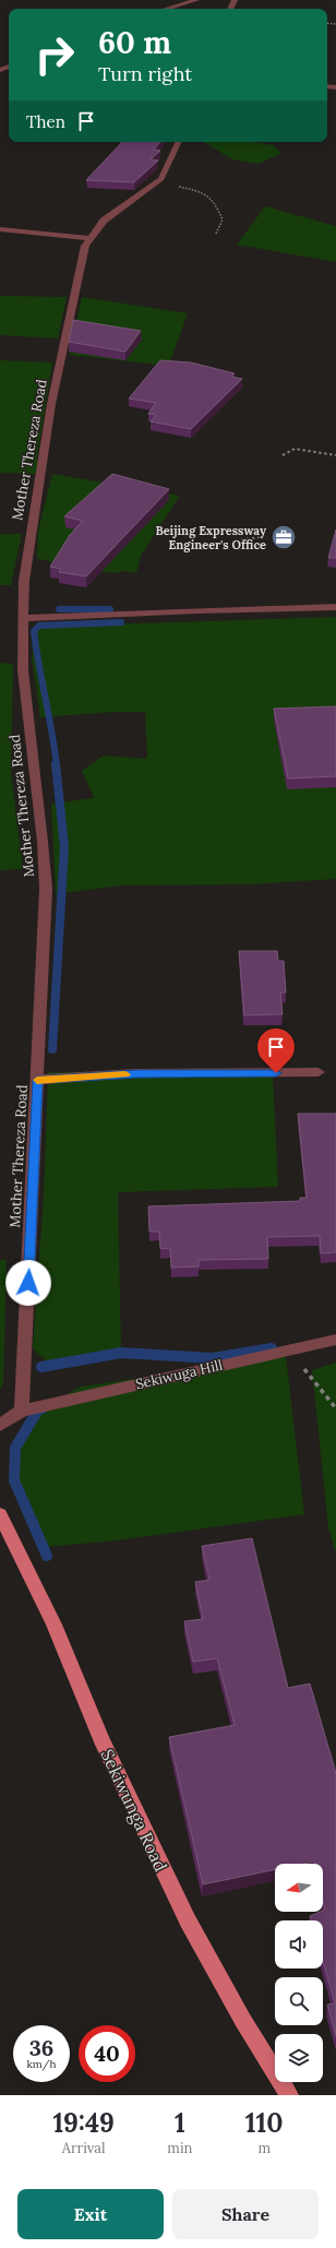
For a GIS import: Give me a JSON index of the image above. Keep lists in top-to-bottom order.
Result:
{
  "streets": {
    "main road": ["Sekiwunga Road"],
    "street": ["Mother Thereza Road", "Sekiwuga Hill"]
  },
  "crossings": [
    ["Mother Thereza Road", "Sekiwuga Hill"]
  ],
  "places": {
    "office": ["Beijing Expressway Engineer's Office"]
  },
  "north": "left",
  "page": {
    "turn": ["60 m", "Turn right"],
    "then": "Then",
    "speed": "36 km/h",
    "limit": "40",
    "eta": [
      "19:49",
      "Arrival",
      "1",
      "min",
      "110",
      "m"
    ],
    "buttons": ["Exit", "Share"]
  }
}
